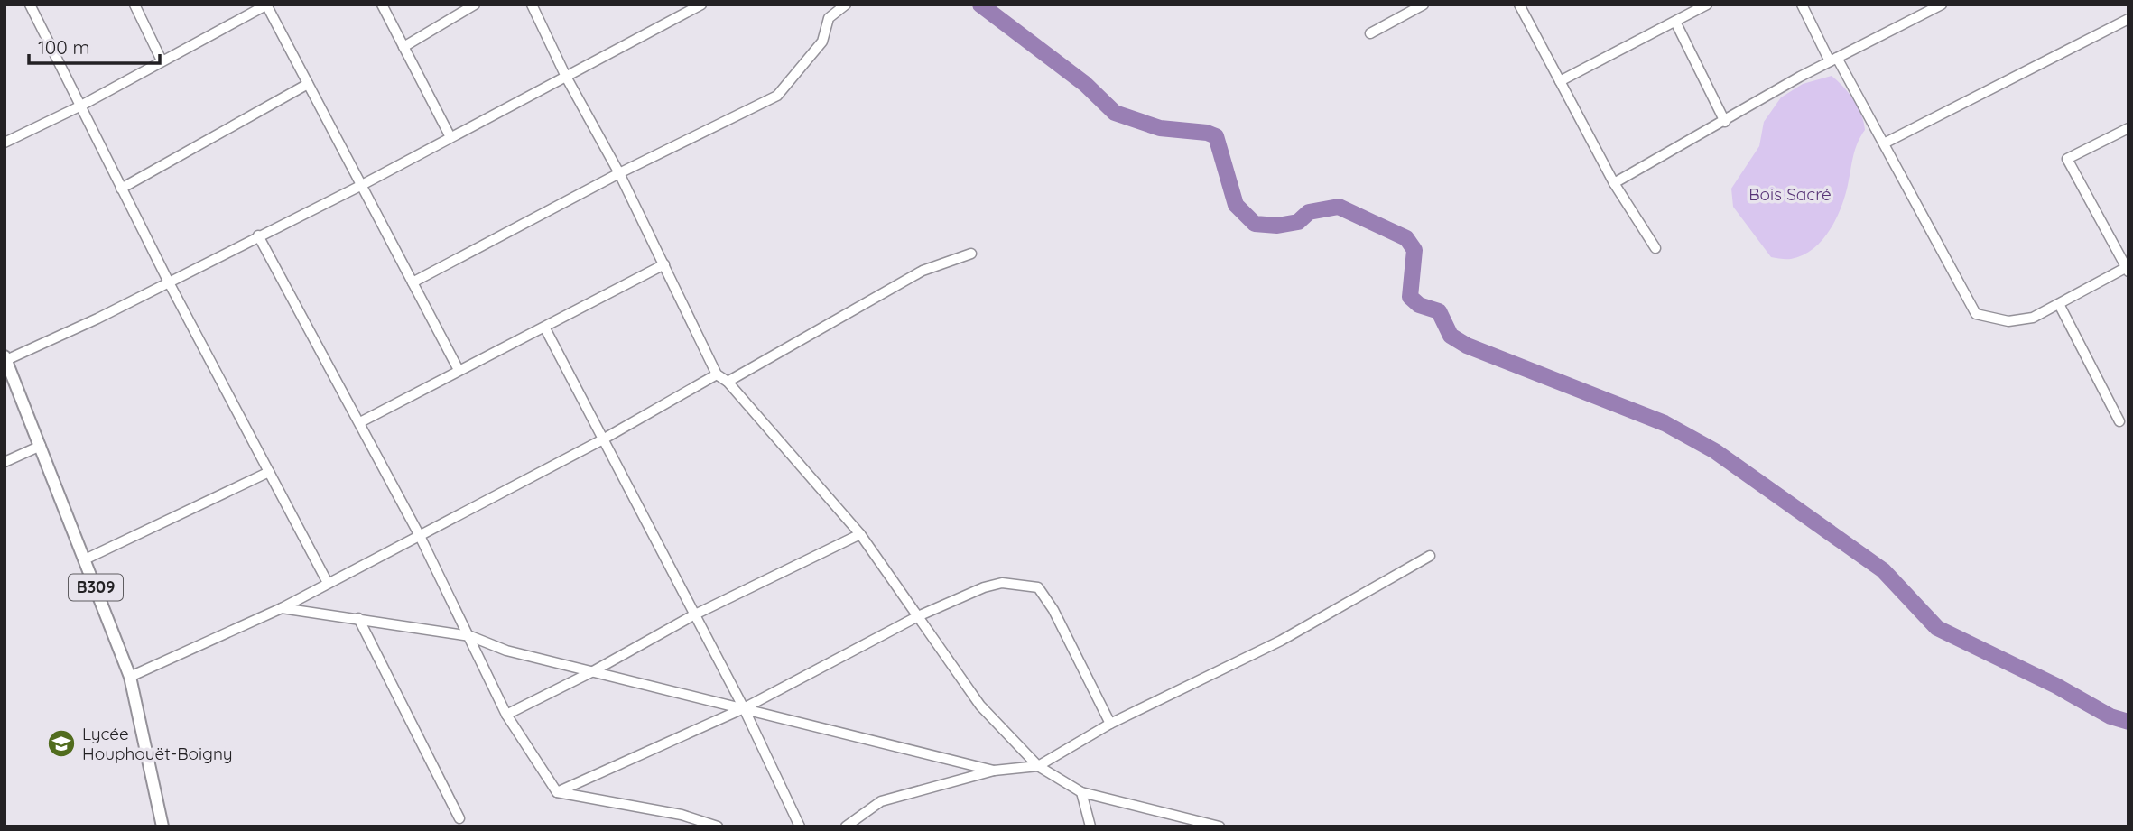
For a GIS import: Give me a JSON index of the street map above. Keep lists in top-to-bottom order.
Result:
{
  "streets": {
    "main road": ["B309"]
  },
  "parks": ["Bois Sacré"],
  "places": {
    "school or university": ["Lycée Houphouët-Boigny"]
  },
  "scale_bar": "100 m"
}
